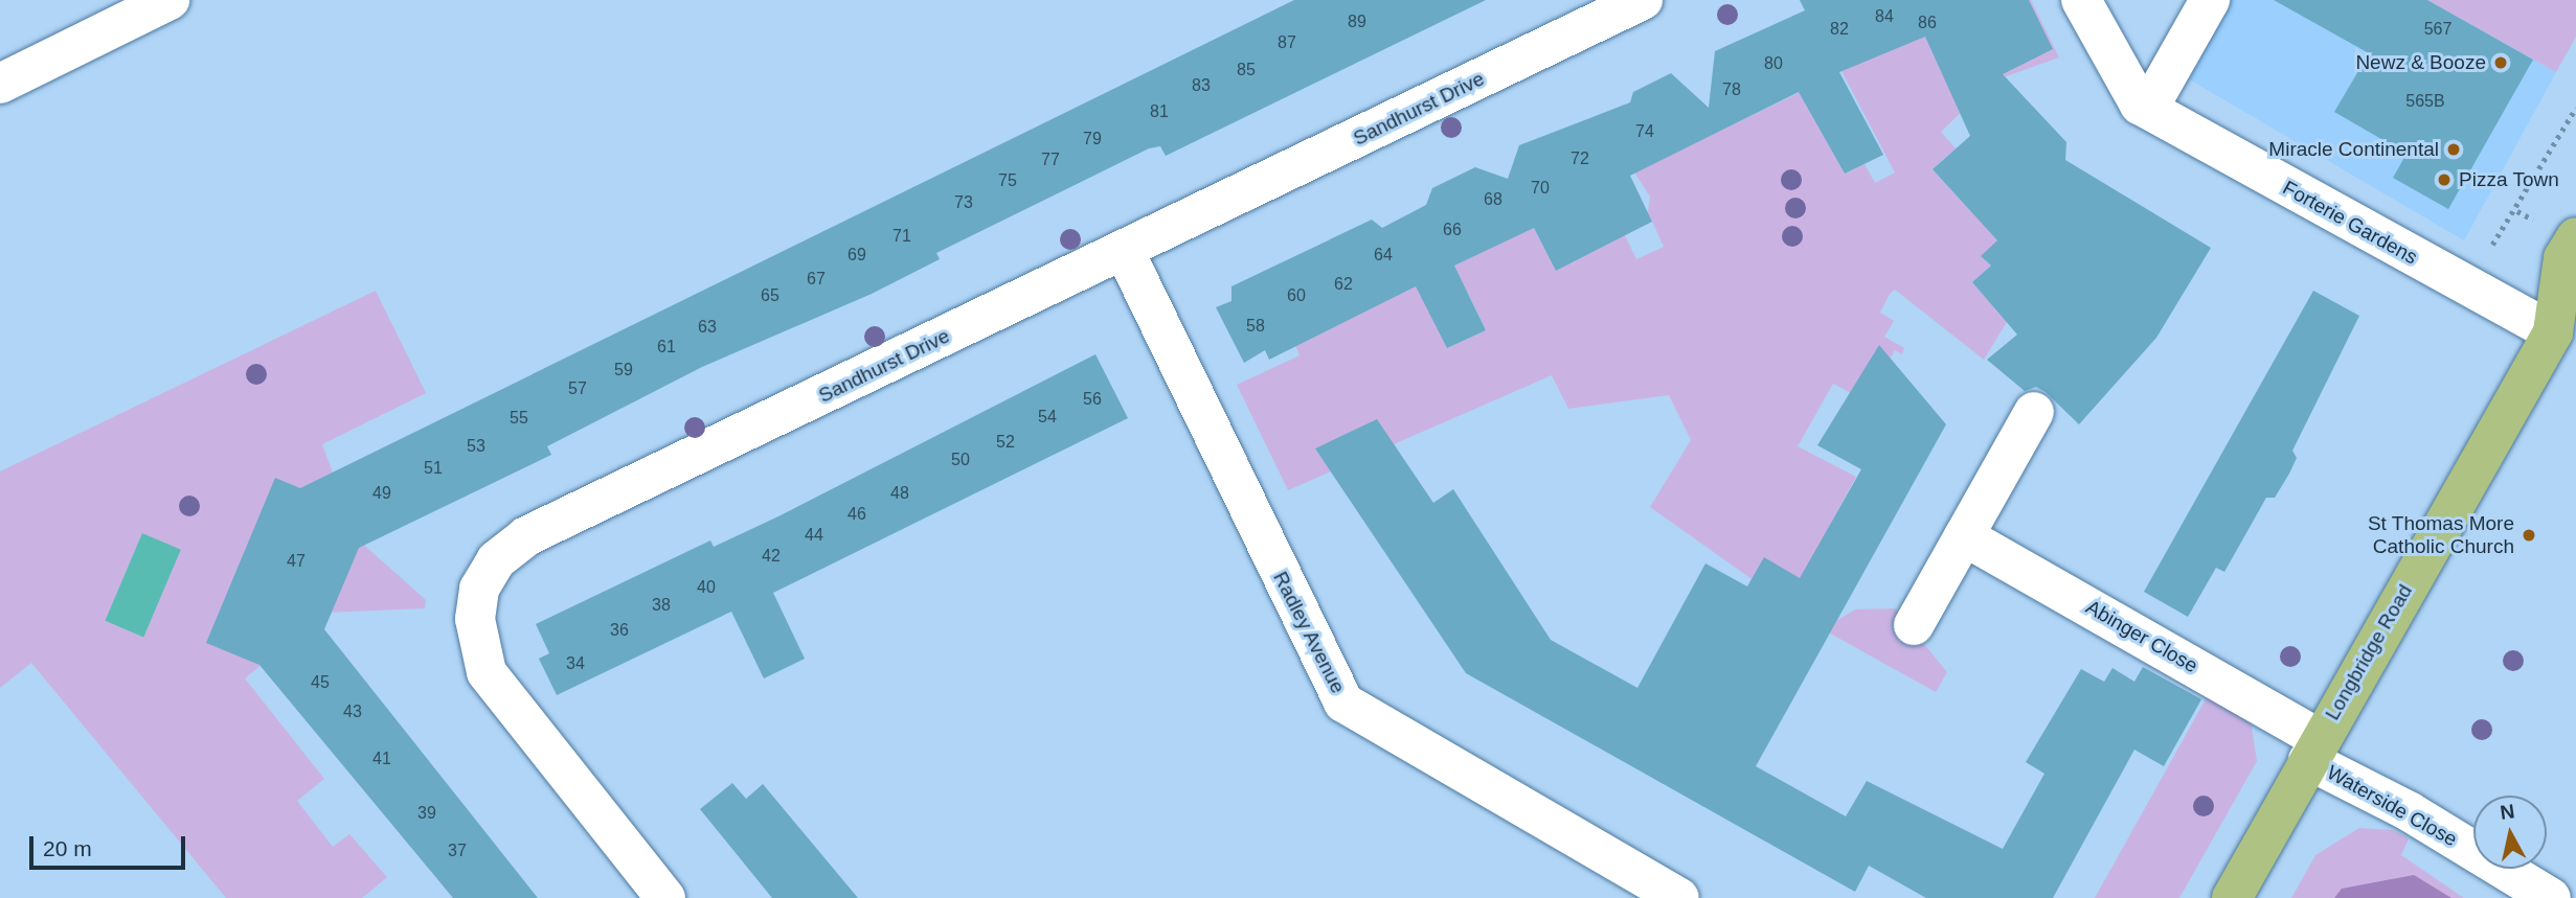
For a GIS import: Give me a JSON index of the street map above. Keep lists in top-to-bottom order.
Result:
{
  "streets": {
    "main road": ["Longbridge Road"],
    "street": [
      "Sandhurst Drive",
      "Forterie Gardens",
      "Radley Avenue",
      "Abinger Close",
      "Waterside Close"
    ]
  },
  "crossings": [
    ["Sandhurst Drive", "Radley Avenue"],
    ["Forterie Gardens", "Longbridge Road"],
    ["Abinger Close", "Longbridge Road"],
    ["Abinger Close", "Waterside Close"],
    ["Longbridge Road", "Waterside Close"]
  ],
  "places": [
    "Newz & Booze",
    "Miracle Continental",
    "Pizza Town",
    "St Thomas More Catholic Church"
  ],
  "house_numbers": [
    "84",
    "89",
    "86",
    "82",
    "567",
    "87",
    "80",
    "85",
    "83",
    "78",
    "565B",
    "81",
    "74",
    "79",
    "72",
    "77",
    "75",
    "70",
    "68",
    "73",
    "66",
    "71",
    "69",
    "64",
    "67",
    "62",
    "65",
    "60",
    "58",
    "63",
    "61",
    "59",
    "57",
    "56",
    "54",
    "55",
    "52",
    "53",
    "50",
    "51",
    "49",
    "48",
    "46",
    "44",
    "42",
    "47",
    "40",
    "38",
    "36",
    "34",
    "45",
    "43",
    "41",
    "39",
    "37"
  ],
  "scale_bar": "20 m",
  "north": "top"
}
